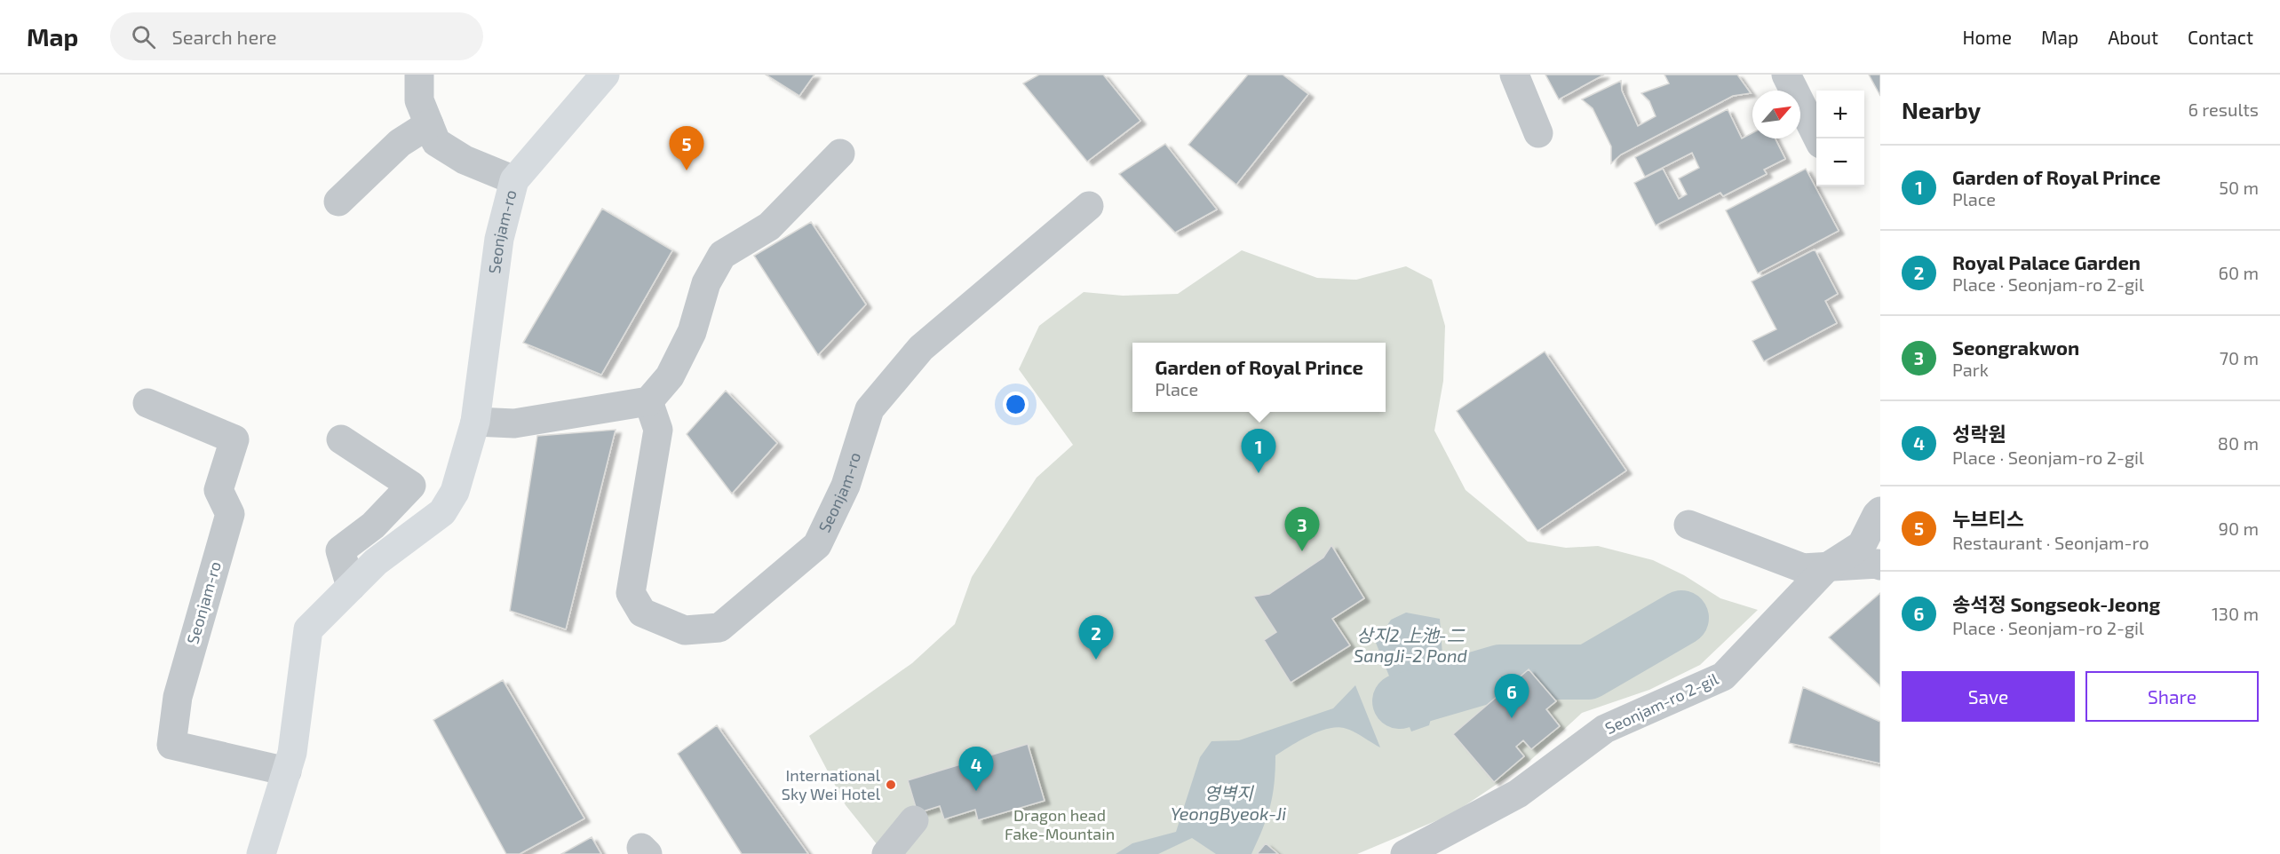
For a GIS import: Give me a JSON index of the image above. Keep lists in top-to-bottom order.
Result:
{
  "streets": {
    "street": ["Seonjam-ro", "Seonjam-ro 2-gil"]
  },
  "water": ["상지2 上池-二 SangJi-2 Pond", "영벽지 YeongByeok-Ji"],
  "parks": ["Dragon head Fake-Mountain"],
  "places": ["International Sky Wei Hotel"],
  "north": "top right",
  "page": {
    "header": "Map",
    "search": "Search here",
    "nav": [
      "Home",
      "Map",
      "About",
      "Contact"
    ],
    "heading": ["Nearby", "6 results"],
    "map_buttons": ["+", "−"],
    "pins": [
      "5",
      "1",
      "3",
      "2",
      "6",
      "4"
    ],
    "list": [
      {
        "mark": "1",
        "name": "Garden of Royal Prince",
        "note": "Place",
        "value": "50 m"
      },
      {
        "mark": "2",
        "name": "Royal Palace Garden",
        "note": "Place · Seonjam-ro 2-gil",
        "value": "60 m"
      },
      {
        "mark": "3",
        "name": "Seongrakwon",
        "note": "Park",
        "value": "70 m"
      },
      {
        "mark": "4",
        "name": "성락원",
        "note": "Place · Seonjam-ro 2-gil",
        "value": "80 m"
      },
      {
        "mark": "5",
        "name": "누브티스",
        "note": "Restaurant · Seonjam-ro",
        "value": "90 m"
      },
      {
        "mark": "6",
        "name": "송석정 Songseok-Jeong",
        "note": "Place · Seonjam-ro 2-gil",
        "value": "130 m"
      }
    ],
    "popup": ["Garden of Royal Prince", "Place"],
    "buttons": ["Save", "Share"]
  }
}
